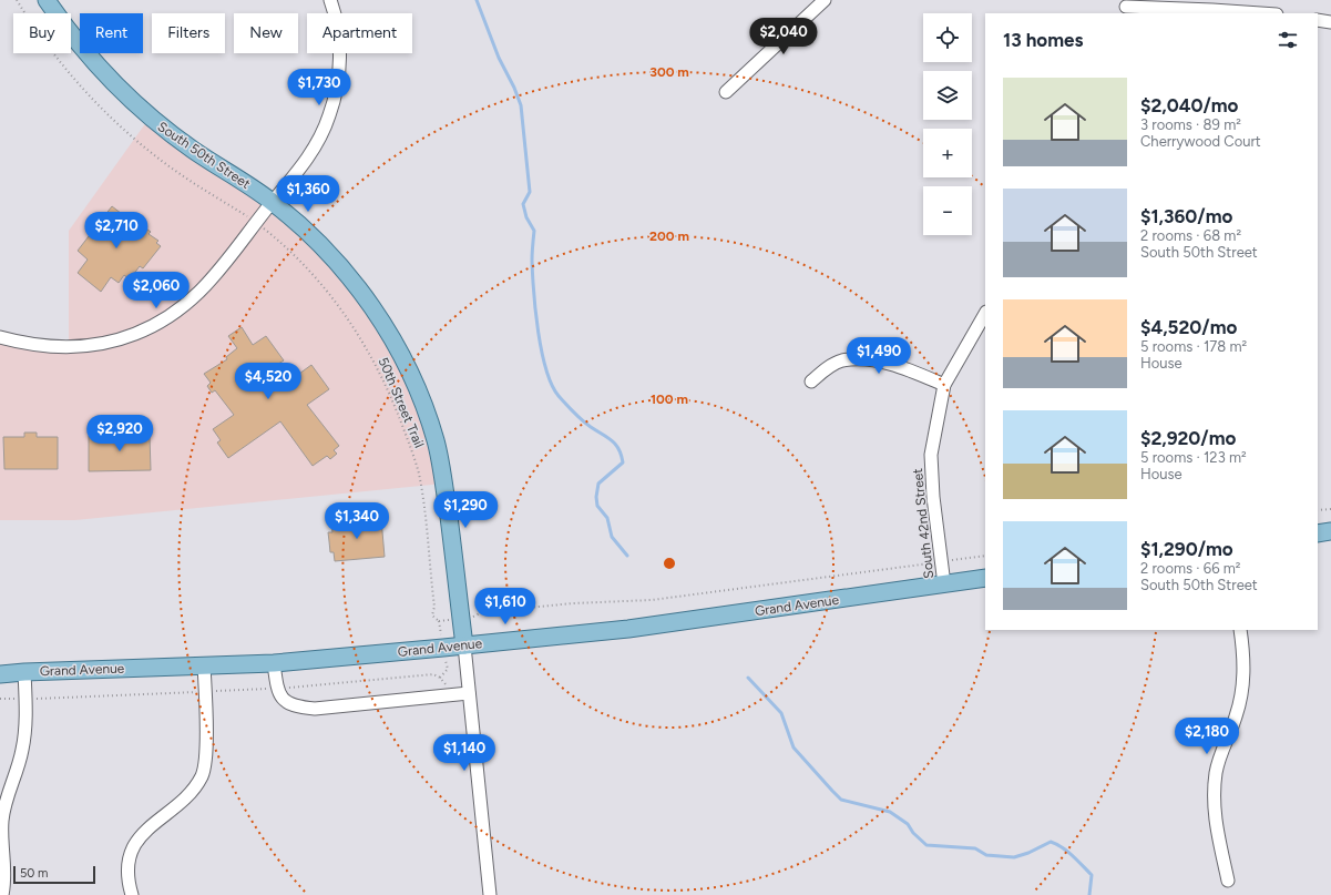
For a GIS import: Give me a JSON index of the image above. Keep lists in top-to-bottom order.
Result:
{
  "streets": {
    "main road": ["South 50th Street", "Grand Avenue"],
    "street": ["South 42nd Street"],
    "path": ["50th Street Trail"]
  },
  "crossings": [
    ["South 50th Street", "Grand Avenue"],
    ["South 42nd Street", "Grand Avenue"]
  ],
  "scale_bar": "50 m",
  "page": {
    "map_buttons": ["+", "−"],
    "chip": [
      "Buy",
      "Rent",
      "Filters",
      "New",
      "Apartment"
    ],
    "heading": "13 homes",
    "price": [
      "$2,040",
      "$1,730",
      "$1,360",
      "$2,710",
      "$2,060",
      "$1,490",
      "$4,520",
      "$2,920",
      "$1,290",
      "$1,340",
      "$1,610",
      "$2,180",
      "$1,140"
    ],
    "list": [
      {
        "name": "$2,040/mo",
        "note": "3 rooms · 89 m² · Cherrywood Court"
      },
      {
        "name": "$1,360/mo",
        "note": "2 rooms · 68 m² · South 50th Street"
      },
      {
        "name": "$4,520/mo",
        "note": "5 rooms · 178 m² · House"
      },
      {
        "name": "$2,920/mo",
        "note": "5 rooms · 123 m² · House"
      },
      {
        "name": "$1,290/mo",
        "note": "2 rooms · 66 m² · South 50th Street"
      }
    ],
    "scale": "50 m"
  },
  "rings": ["300 m", "200 m", "100 m"]
}
